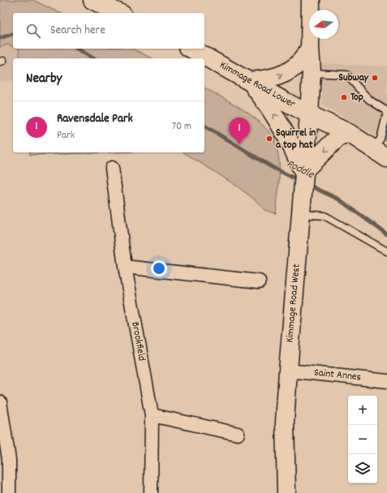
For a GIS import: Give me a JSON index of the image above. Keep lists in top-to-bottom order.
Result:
{
  "streets": {
    "main road": ["Kimmage Road Lower", "Kimmage Road West"],
    "street": ["Brookfield", "Saint Annes"]
  },
  "crossings": [
    ["Kimmage Road Lower", "Kimmage Road West"],
    ["Kimmage Road West", "Saint Annes"]
  ],
  "water": ["Poddle"],
  "places": ["Subway", "Top", "Squirrel in a top hat"],
  "north": "left",
  "page": {
    "search": "Search here",
    "heading": "Nearby",
    "list": [
      {
        "mark": "1",
        "name": "Ravensdale Park",
        "note": "Park",
        "value": "70 m"
      }
    ],
    "pins": "1",
    "map_buttons": ["+", "−"]
  }
}
